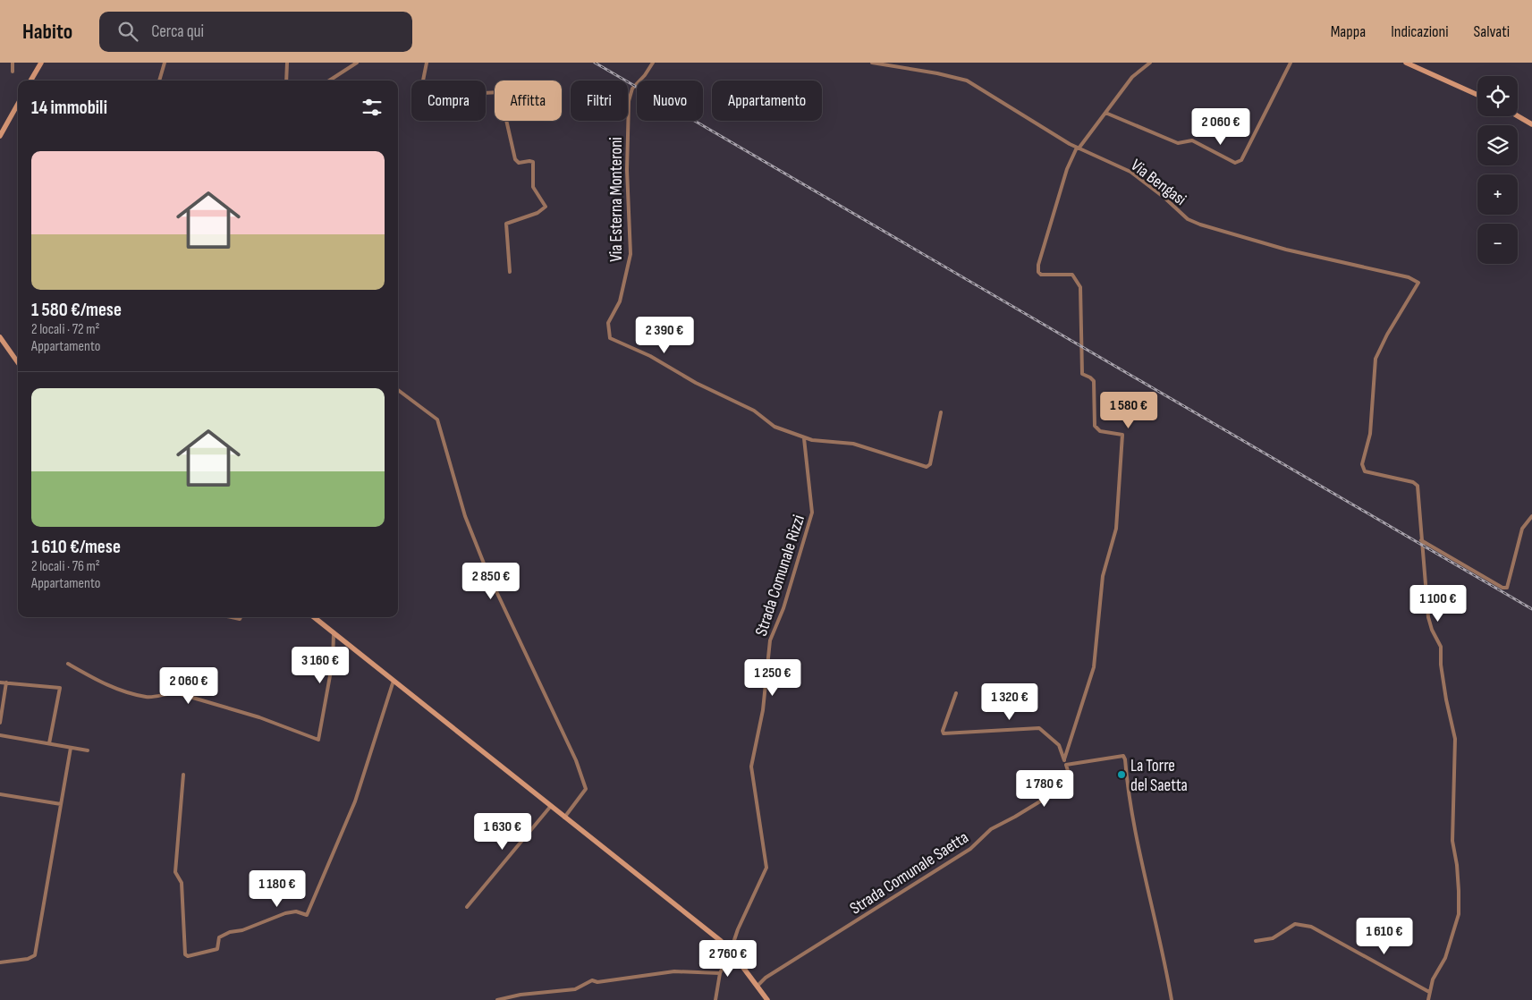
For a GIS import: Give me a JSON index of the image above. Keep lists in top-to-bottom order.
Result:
{
  "streets": {
    "street": [
      "Via Bengasi",
      "Via Esterna Monteroni",
      "Strada Comunale Rizzi",
      "Strada Comunale Saetta"
    ]
  },
  "crossings": [
    ["Via Esterna Monteroni", "Strada Comunale Rizzi"]
  ],
  "places": ["La Torre del Saetta"],
  "page": {
    "header": "Habito",
    "search": "Cerca qui",
    "nav": ["Mappa", "Indicazioni", "Salvati"],
    "map_buttons": ["+", "−"],
    "chip": [
      "Compra",
      "Affitta",
      "Filtri",
      "Nuovo",
      "Appartamento"
    ],
    "heading": "14 immobili",
    "price": [
      "2 060 €",
      "2 390 €",
      "1 580 €",
      "2 850 €",
      "1 100 €",
      "3 160 €",
      "1 250 €",
      "2 060 €",
      "1 320 €",
      "1 780 €",
      "1 630 €",
      "1 180 €",
      "1 610 €",
      "2 760 €"
    ],
    "list": [
      {
        "name": "1 580 €/mese",
        "note": "2 locali · 72 m² · Appartamento"
      },
      {
        "name": "1 610 €/mese",
        "note": "2 locali · 76 m² · Appartamento"
      }
    ]
  }
}
